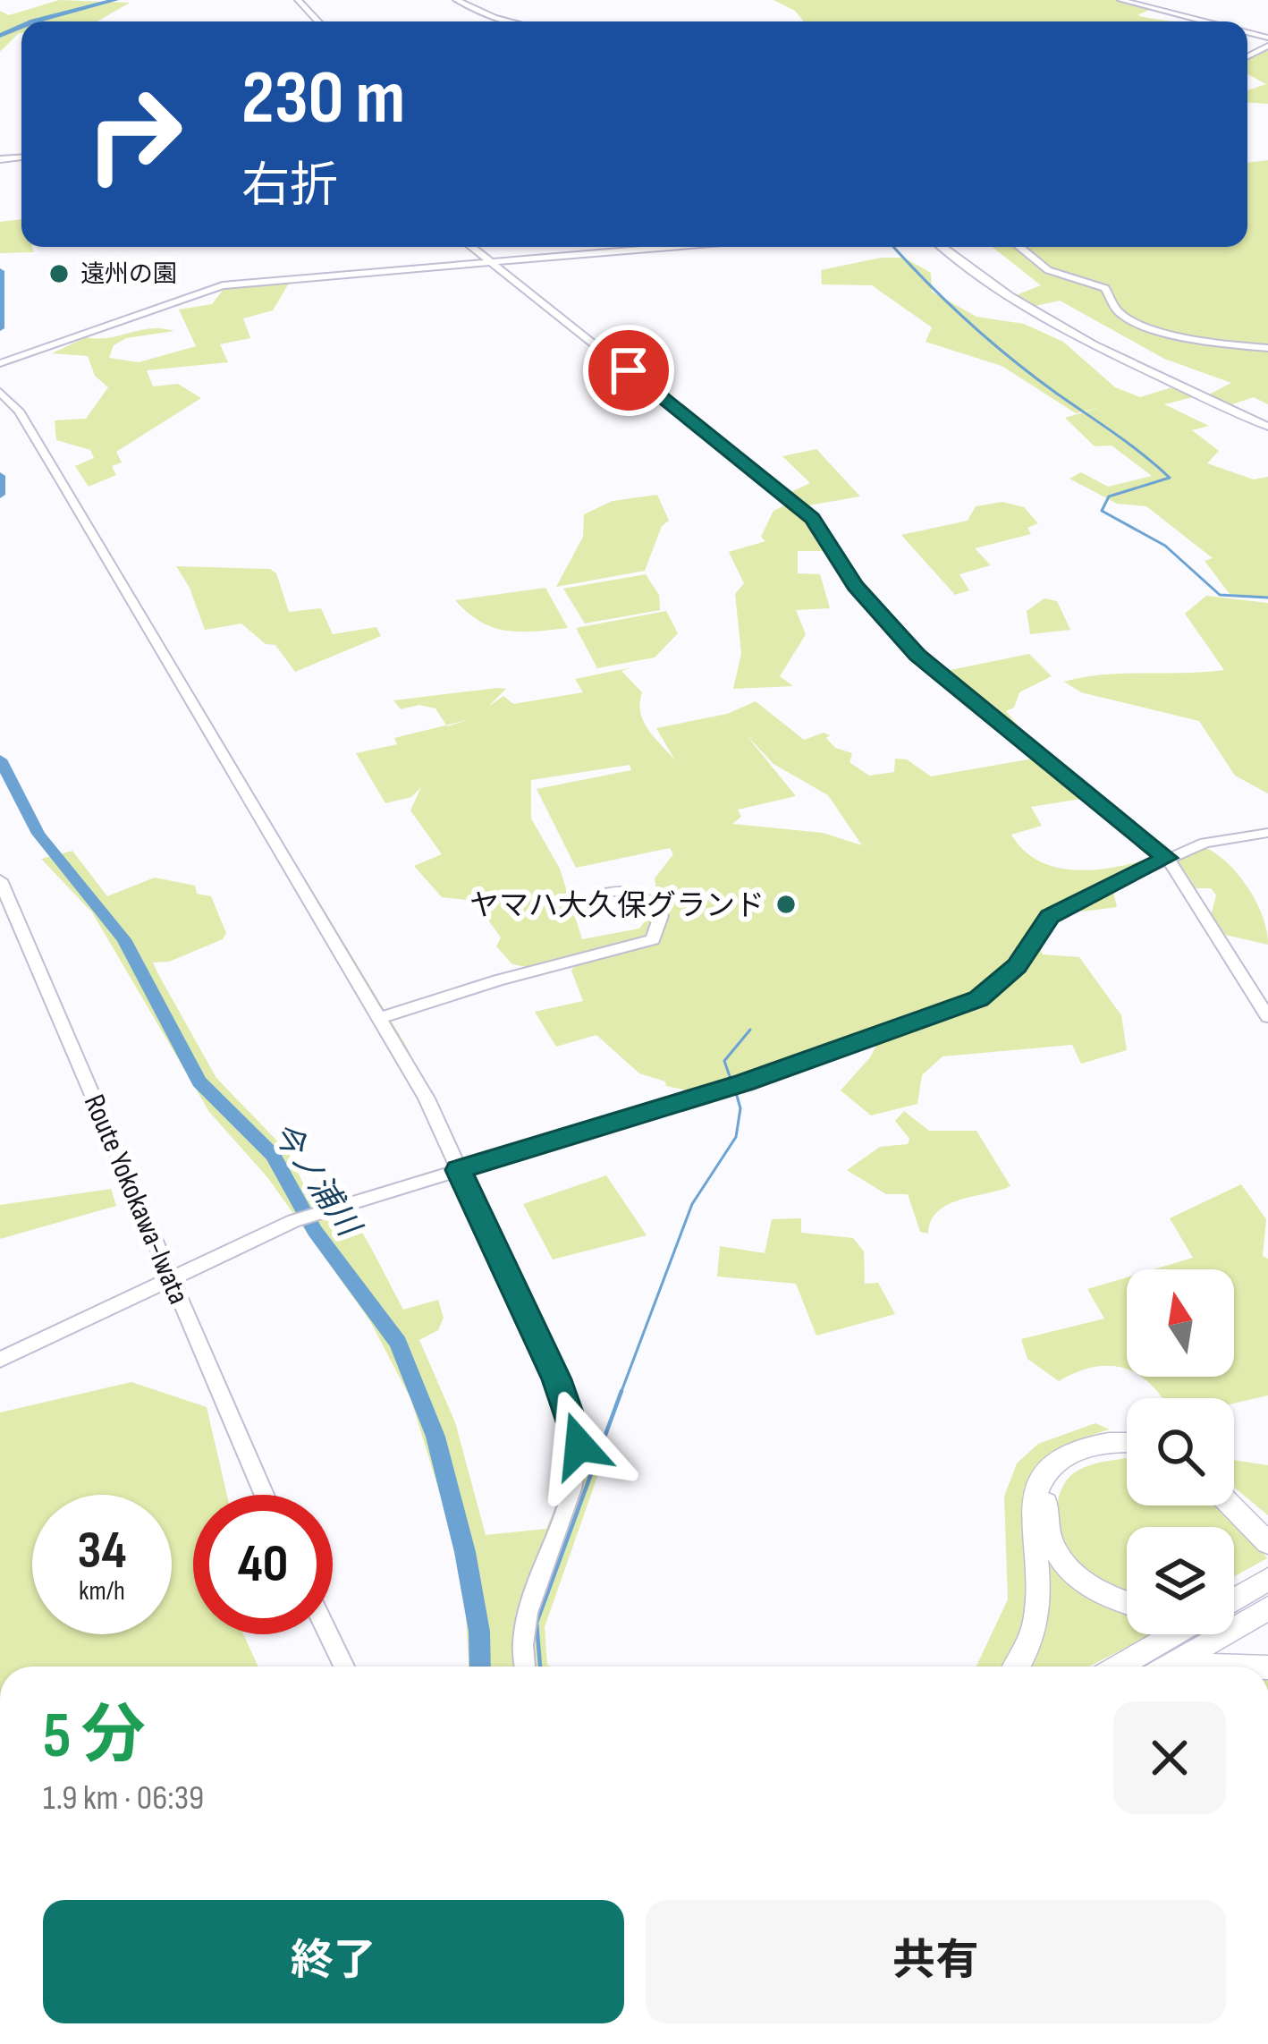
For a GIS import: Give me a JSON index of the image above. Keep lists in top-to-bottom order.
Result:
{
  "streets": {
    "street": ["Route Yokokawa-Iwata"]
  },
  "water": ["今ノ浦川"],
  "places": ["遠州の園", "ヤマハ大久保グランド"],
  "north": "top",
  "page": {
    "turn": ["230 m", "右折"],
    "speed": "34 km/h",
    "limit": "40",
    "heading": ["5 分", "1.9 km · 06:39"],
    "buttons": ["終了", "共有"]
  }
}
